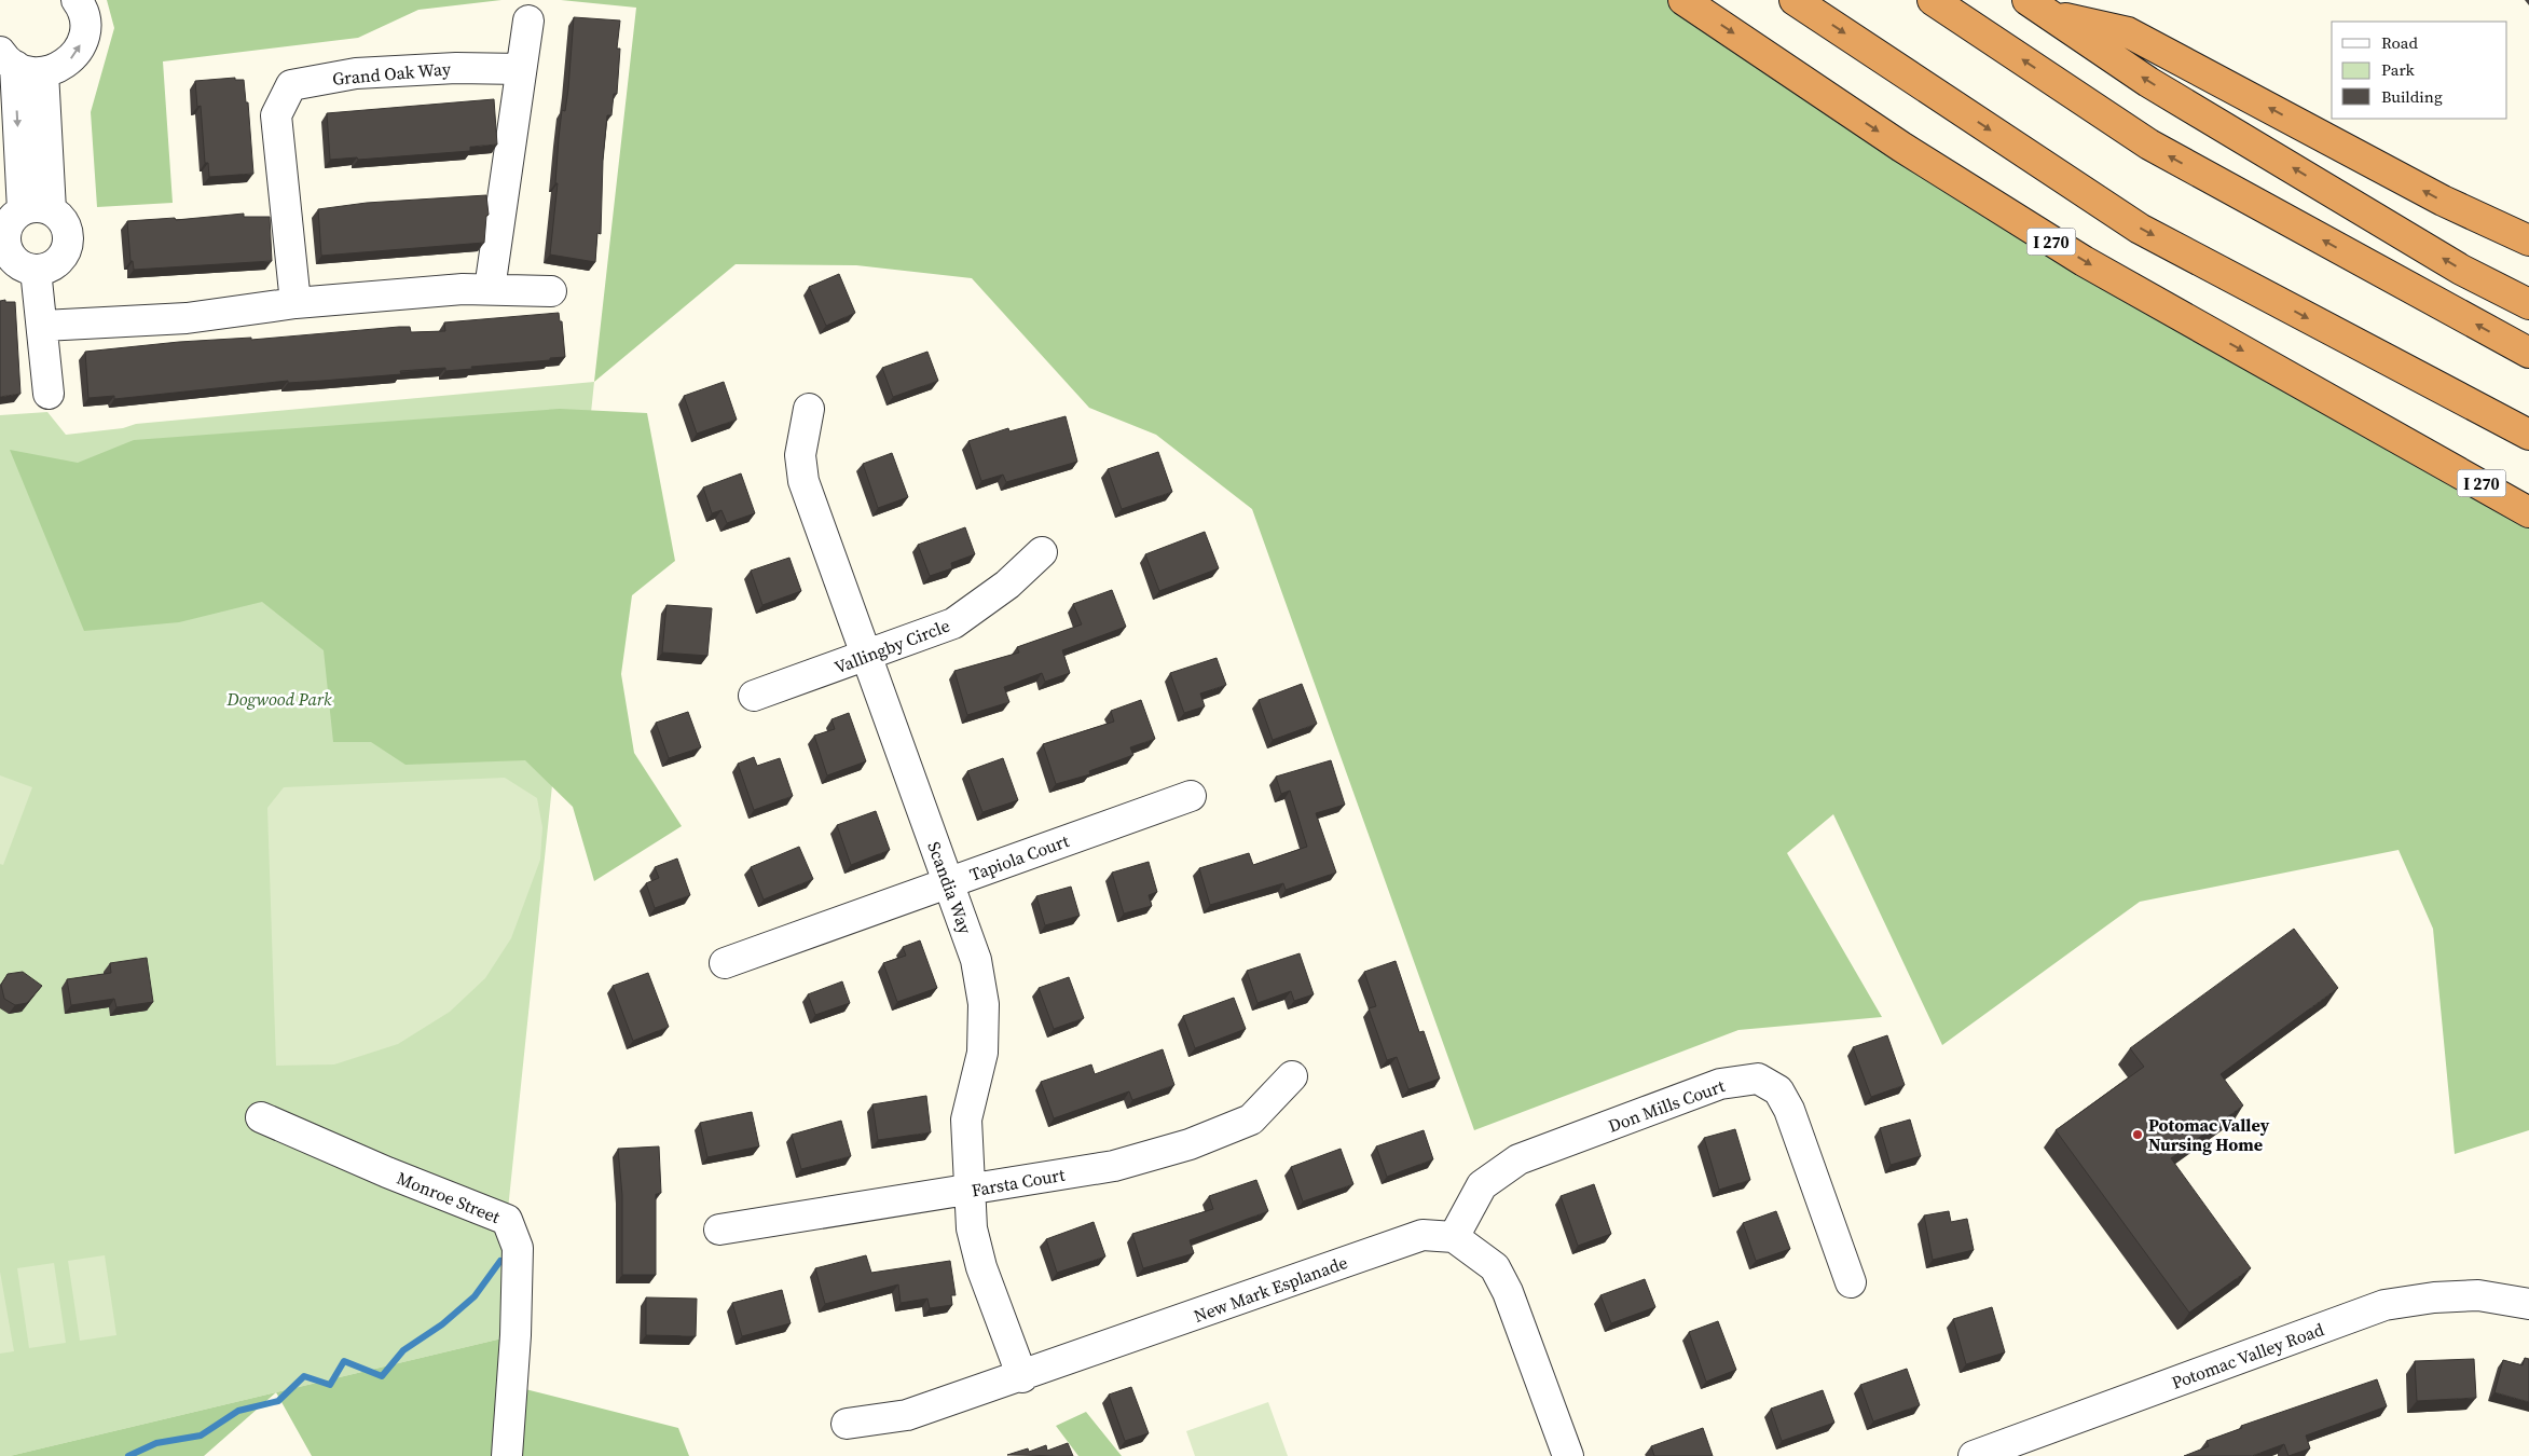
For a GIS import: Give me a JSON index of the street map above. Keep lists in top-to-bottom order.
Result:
{
  "streets": {
    "highway": ["I 270"],
    "street": [
      "Grand Oak Way",
      "Vallingby Circle",
      "Tapiola Court",
      "Scandia Way",
      "Don Mills Court",
      "Farsta Court",
      "Monroe Street",
      "New Mark Esplanade",
      "Potomac Valley Road"
    ]
  },
  "crossings": [
    ["Vallingby Circle", "Scandia Way"],
    ["Tapiola Court", "Scandia Way"],
    ["Scandia Way", "Farsta Court"],
    ["Scandia Way", "New Mark Esplanade"],
    ["Don Mills Court", "New Mark Esplanade"]
  ],
  "parks": ["Dogwood Park"],
  "places": ["Potomac Valley Nursing Home"],
  "legend": ["Road", "Park", "Building"]
}
